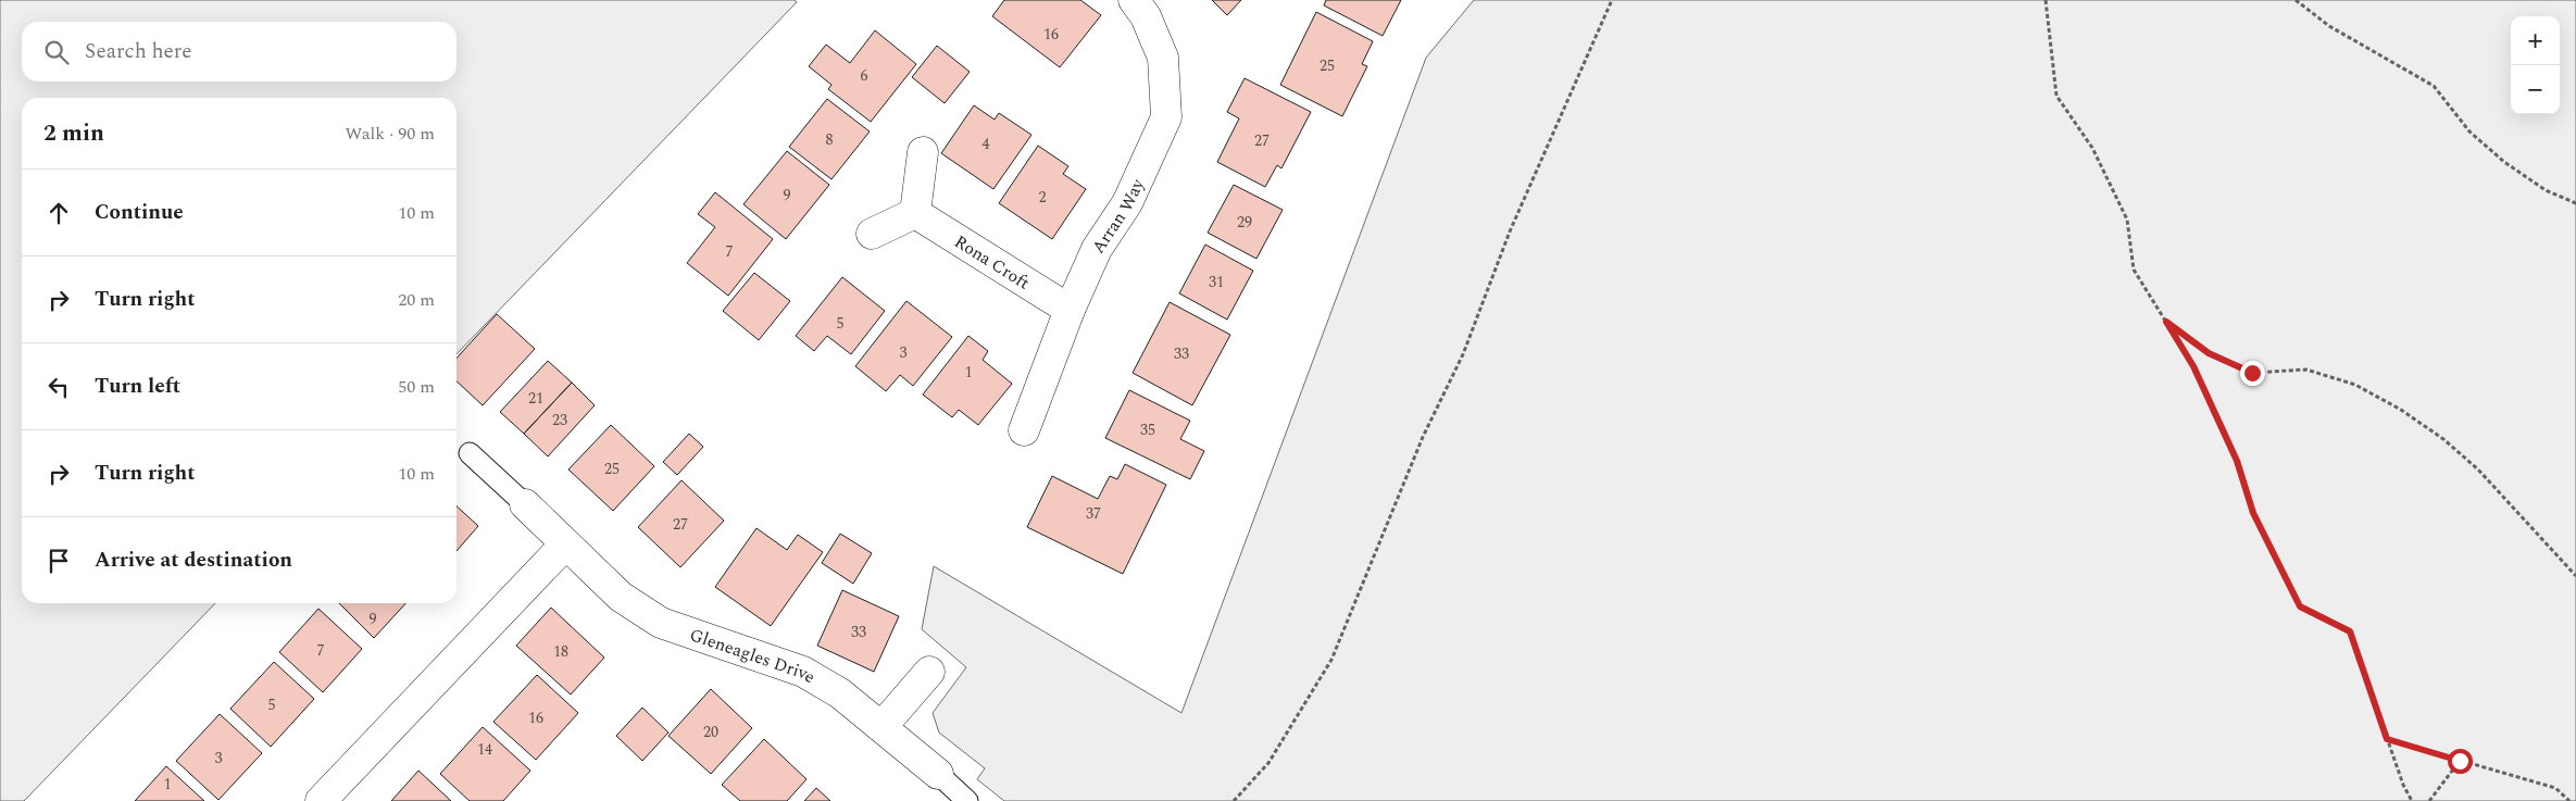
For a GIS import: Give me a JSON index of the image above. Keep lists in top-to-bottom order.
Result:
{
  "streets": {
    "street": ["Arran Way", "Rona Croft", "Gleneagles Drive"]
  },
  "crossings": [
    ["Arran Way", "Rona Croft"]
  ],
  "house_numbers": [
    "16",
    "25",
    "6",
    "8",
    "27",
    "4",
    "9",
    "2",
    "29",
    "7",
    "31",
    "5",
    "3",
    "33",
    "1",
    "21",
    "23",
    "35",
    "25",
    "37",
    "27",
    "9",
    "33",
    "7",
    "18",
    "5",
    "16",
    "20",
    "14",
    "3",
    "1"
  ],
  "page": {
    "map_buttons": ["+", "−"],
    "search": "Search here",
    "heading": ["2 min", "Walk · 90 m"],
    "list": [
      ["Continue", "10 m"],
      ["Turn right", "20 m"],
      ["Turn left", "50 m"],
      ["Turn right", "10 m"],
      "Arrive at destination"
    ]
  }
}
